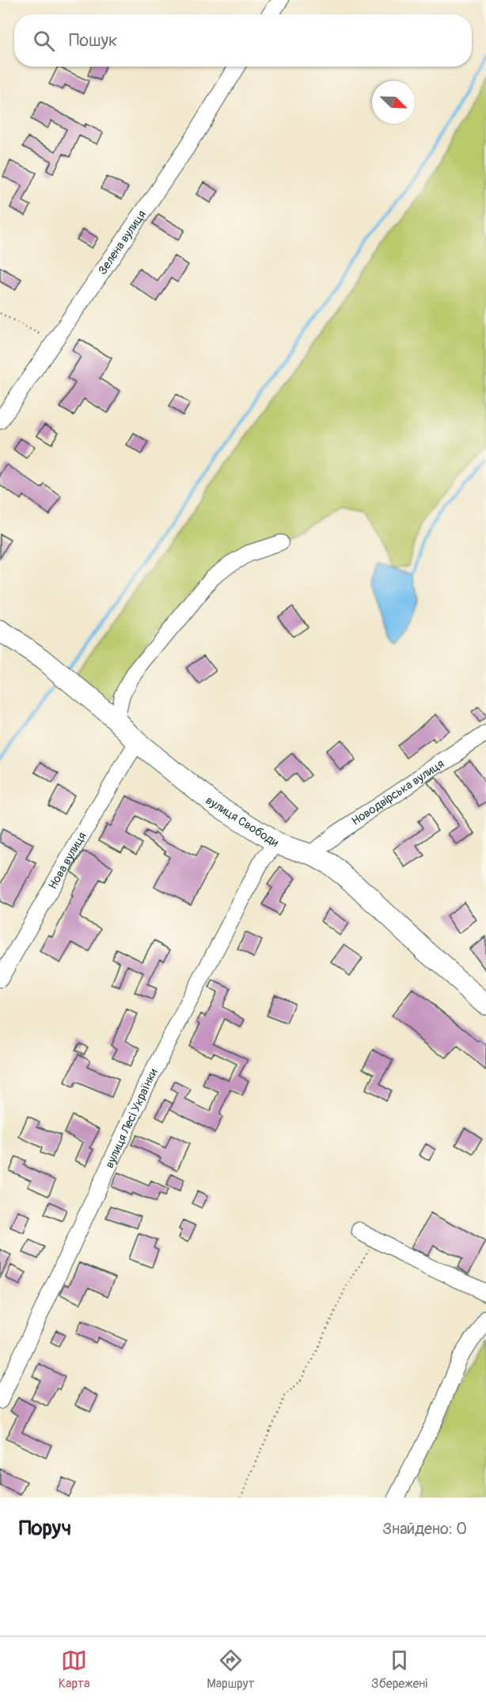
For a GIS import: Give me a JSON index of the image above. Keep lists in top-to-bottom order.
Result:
{
  "streets": {
    "main road": ["вулиця Свободи"],
    "street": [
      "Зелена вулиця",
      "Новодвірська вулиця",
      "Нова вулиця",
      "вулиця Лесі Українки"
    ]
  },
  "crossings": [
    ["Новодвірська вулиця", "вулиця Свободи"],
    ["вулиця Свободи", "Нова вулиця"],
    ["вулиця Свободи", "вулиця Лесі Українки"]
  ],
  "north": "bottom right",
  "page": {
    "search": "Пошук",
    "heading": ["Поруч", "Знайдено: 0"],
    "nav": ["Карта", "Маршрут", "Збережені"]
  }
}
